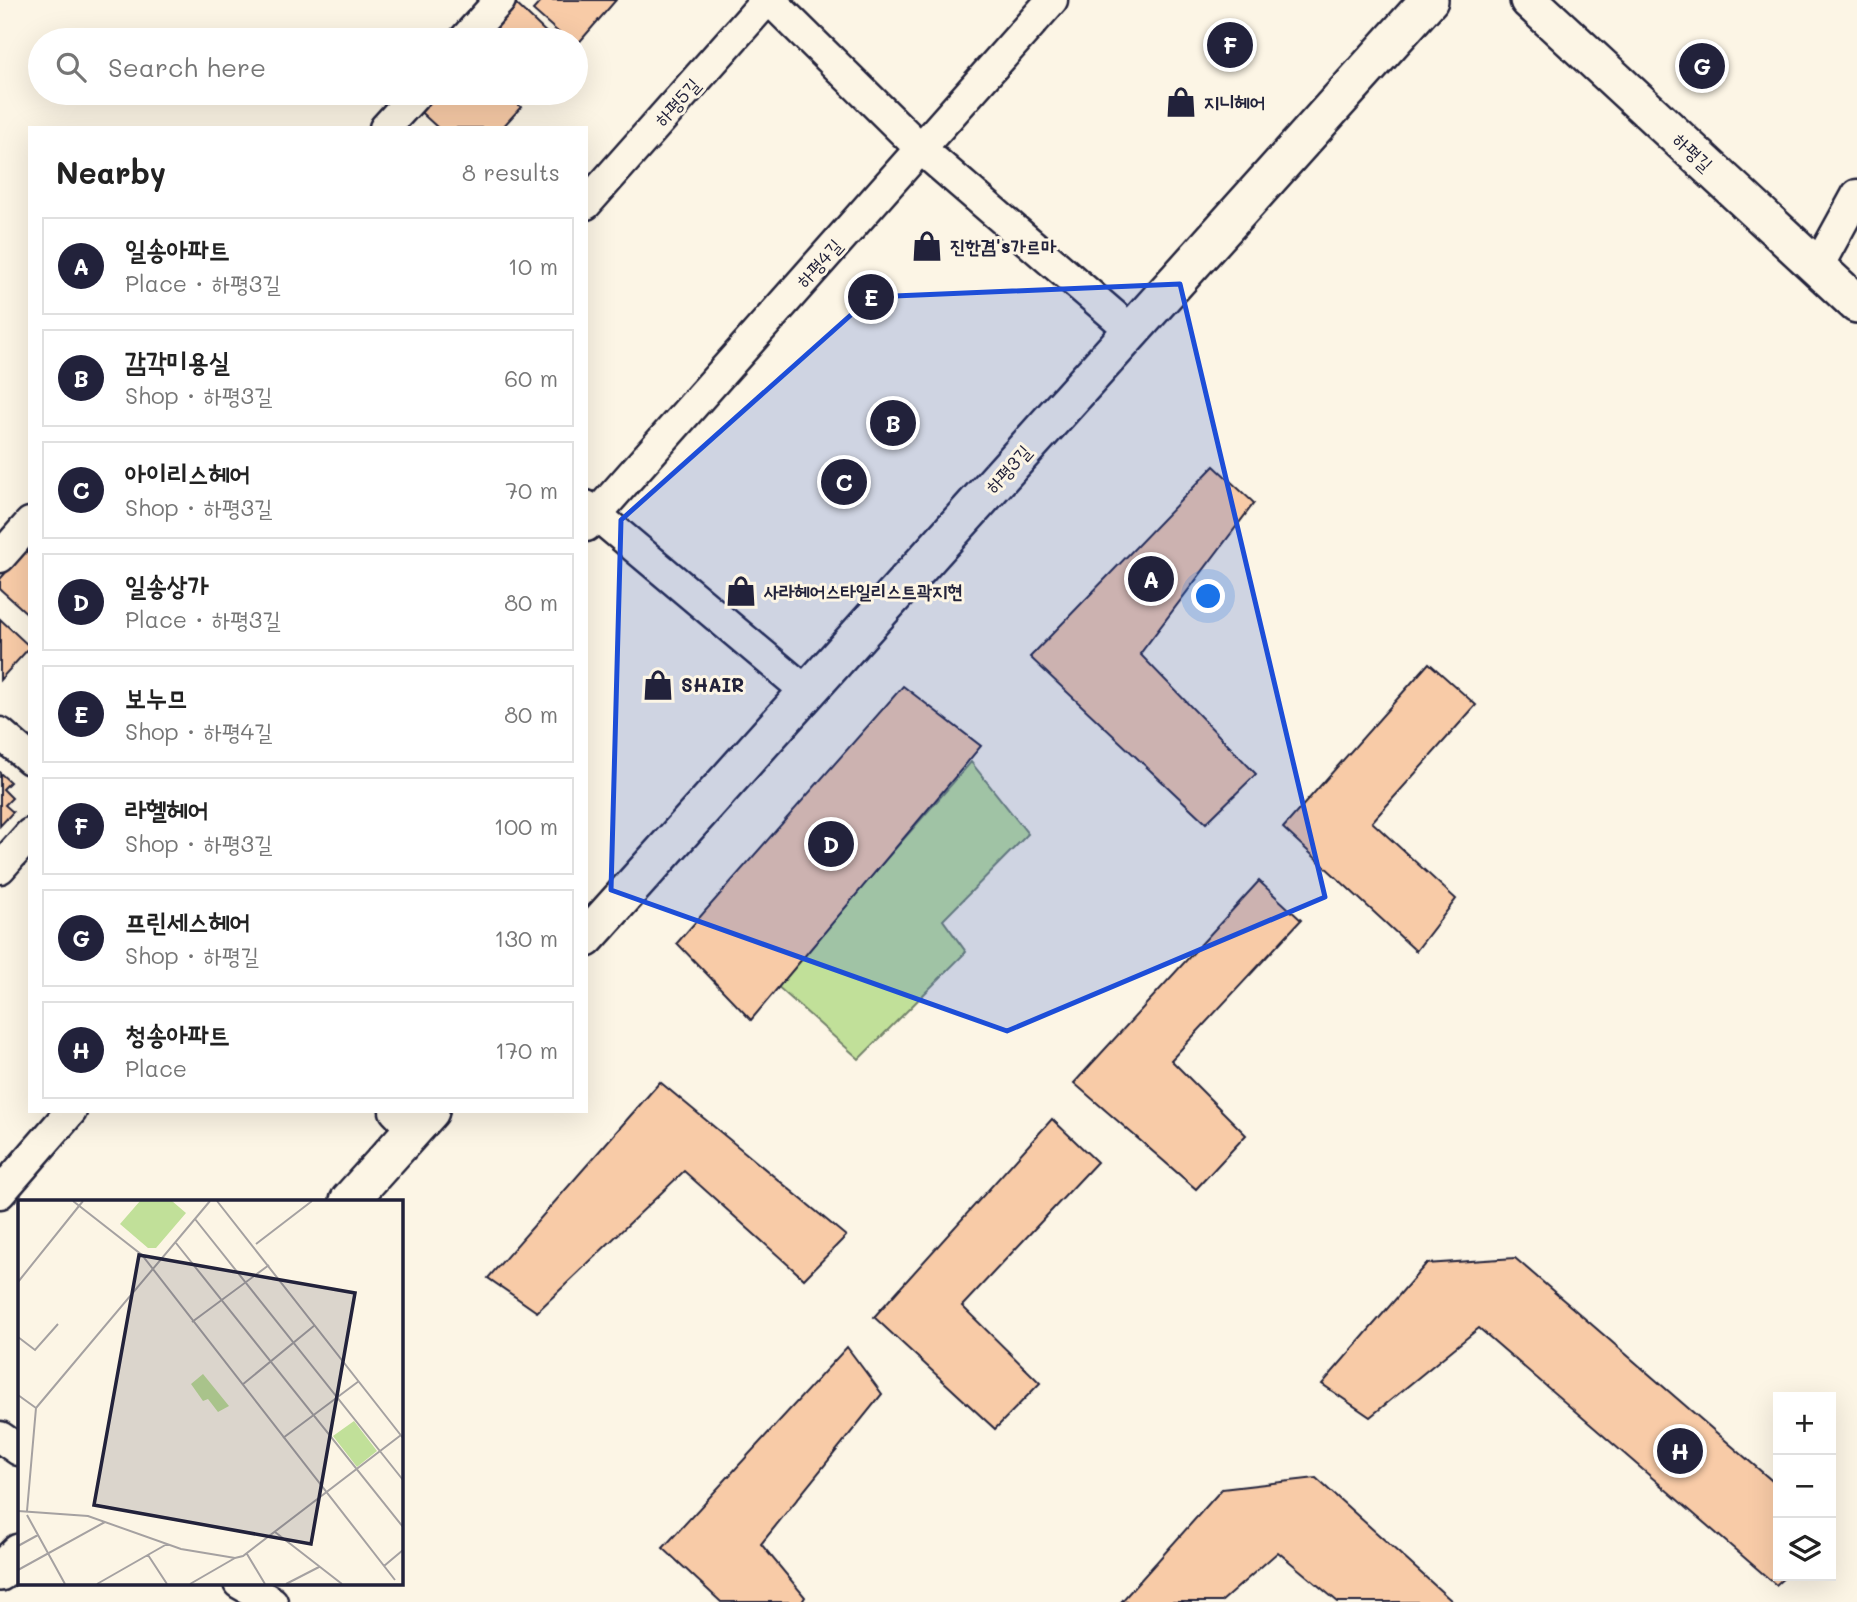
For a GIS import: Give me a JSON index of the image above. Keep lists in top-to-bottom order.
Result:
{
  "streets": {
    "street": [
      "하평5길",
      "하평길",
      "하평4길",
      "하평3길"
    ]
  },
  "places": {
    "shop": [
      "지니헤어",
      "진한겸's가르마",
      "사라헤어스타일리스트곽지현",
      "SHAIR"
    ]
  },
  "page": {
    "pins": [
      "F",
      "G",
      "E",
      "B",
      "C",
      "A",
      "D",
      "H"
    ],
    "search": "Search here",
    "heading": ["Nearby", "8 results"],
    "list": [
      {
        "mark": "A",
        "name": "일송아파트",
        "note": "Place · 하평3길",
        "value": "10 m"
      },
      {
        "mark": "B",
        "name": "감각미용실",
        "note": "Shop · 하평3길",
        "value": "60 m"
      },
      {
        "mark": "C",
        "name": "아이리스헤어",
        "note": "Shop · 하평3길",
        "value": "70 m"
      },
      {
        "mark": "D",
        "name": "일송상가",
        "note": "Place · 하평3길",
        "value": "80 m"
      },
      {
        "mark": "E",
        "name": "보누므",
        "note": "Shop · 하평4길",
        "value": "80 m"
      },
      {
        "mark": "F",
        "name": "라헬헤어",
        "note": "Shop · 하평3길",
        "value": "100 m"
      },
      {
        "mark": "G",
        "name": "프린세스헤어",
        "note": "Shop · 하평길",
        "value": "130 m"
      },
      {
        "mark": "H",
        "name": "청송아파트",
        "note": "Place",
        "value": "170 m"
      }
    ],
    "map_buttons": ["+", "−"]
  }
}
